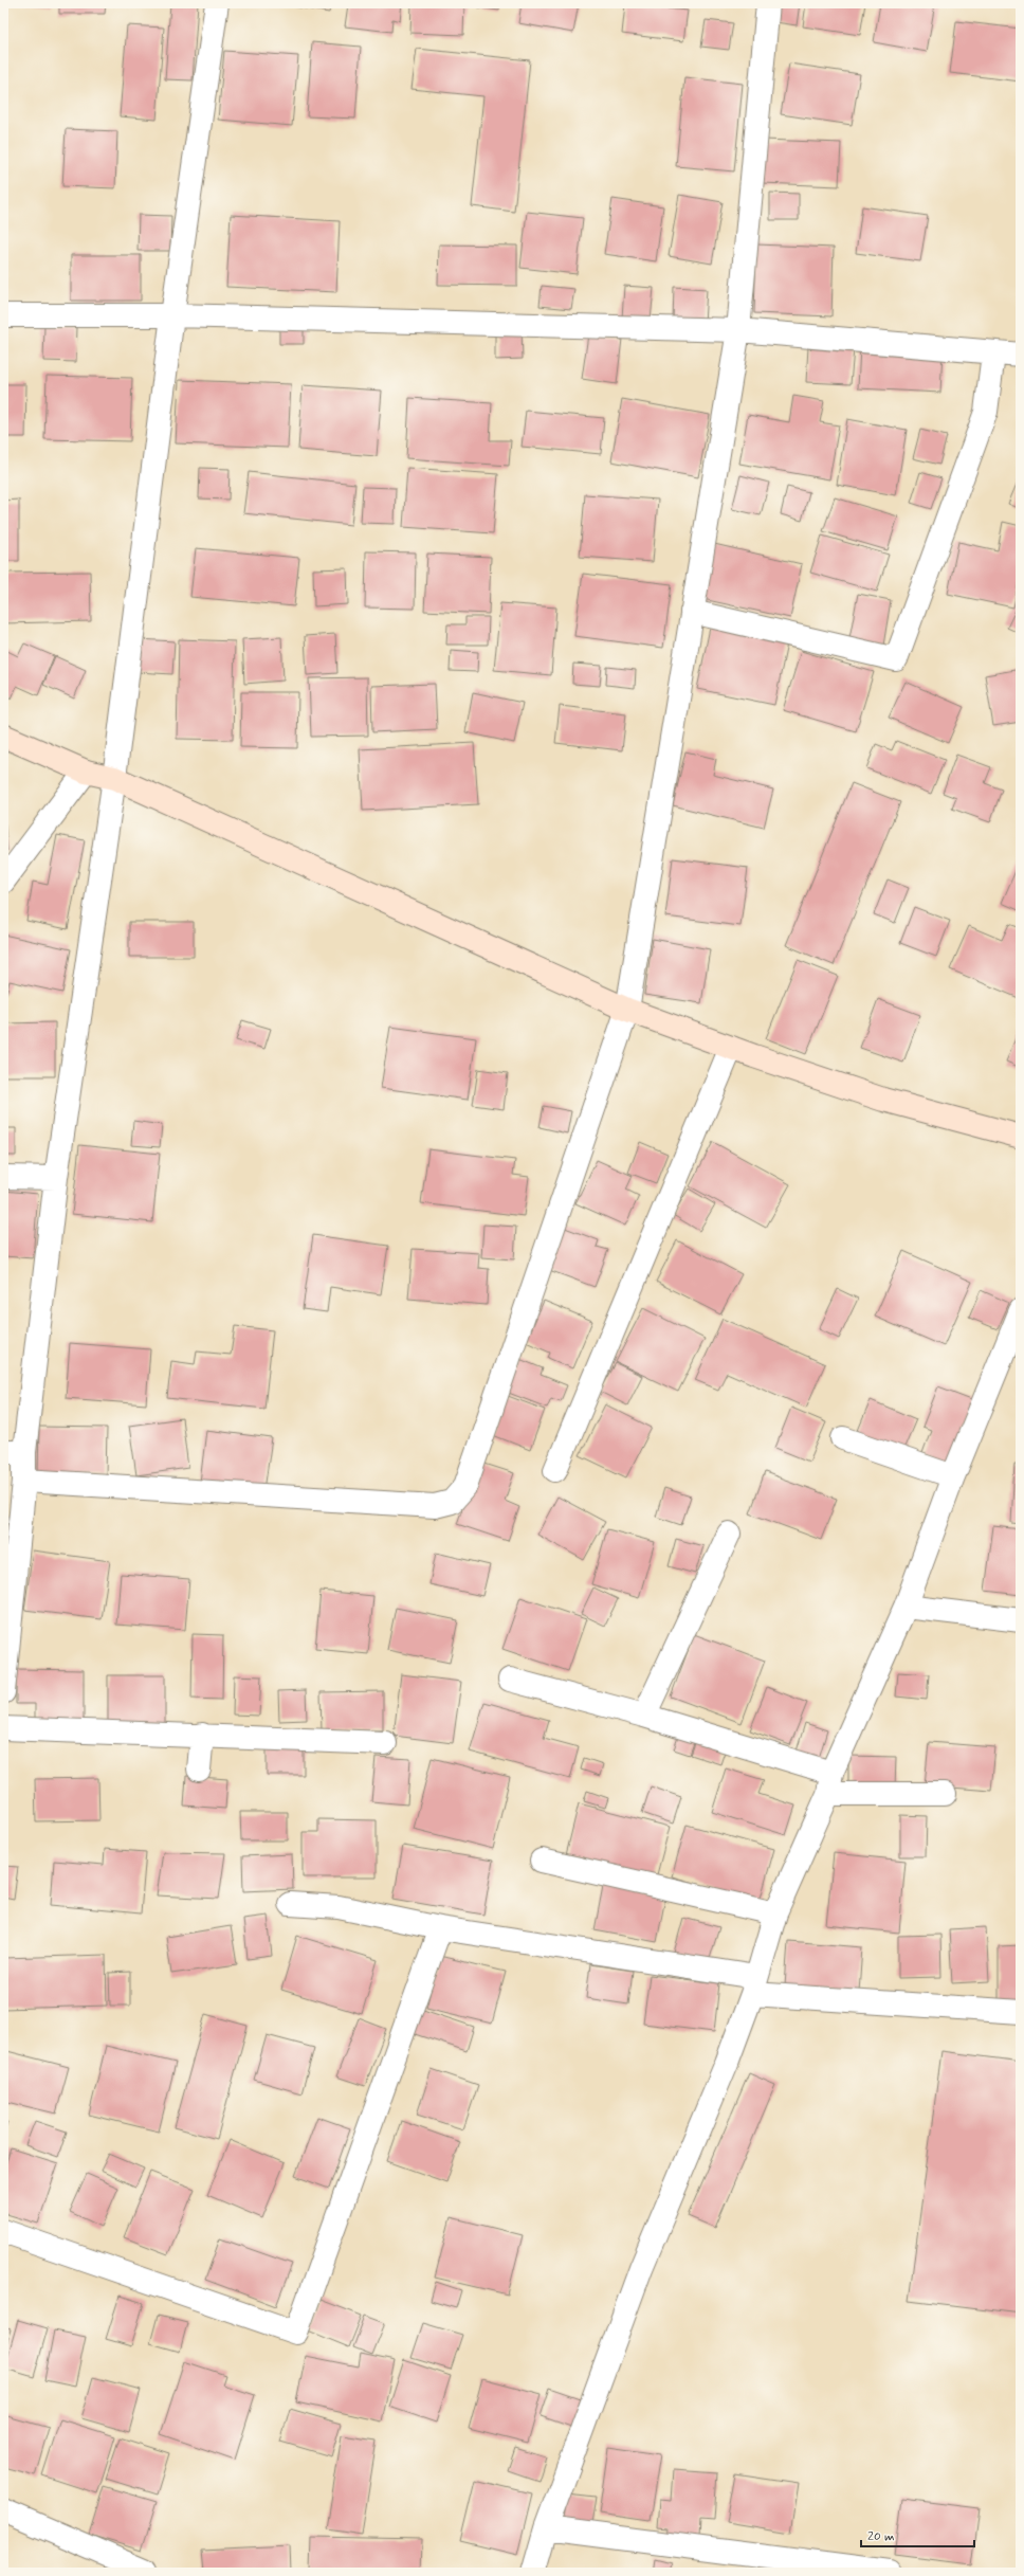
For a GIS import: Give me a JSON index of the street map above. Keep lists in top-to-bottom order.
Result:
{
  "scale_bar": "20 m"
}
